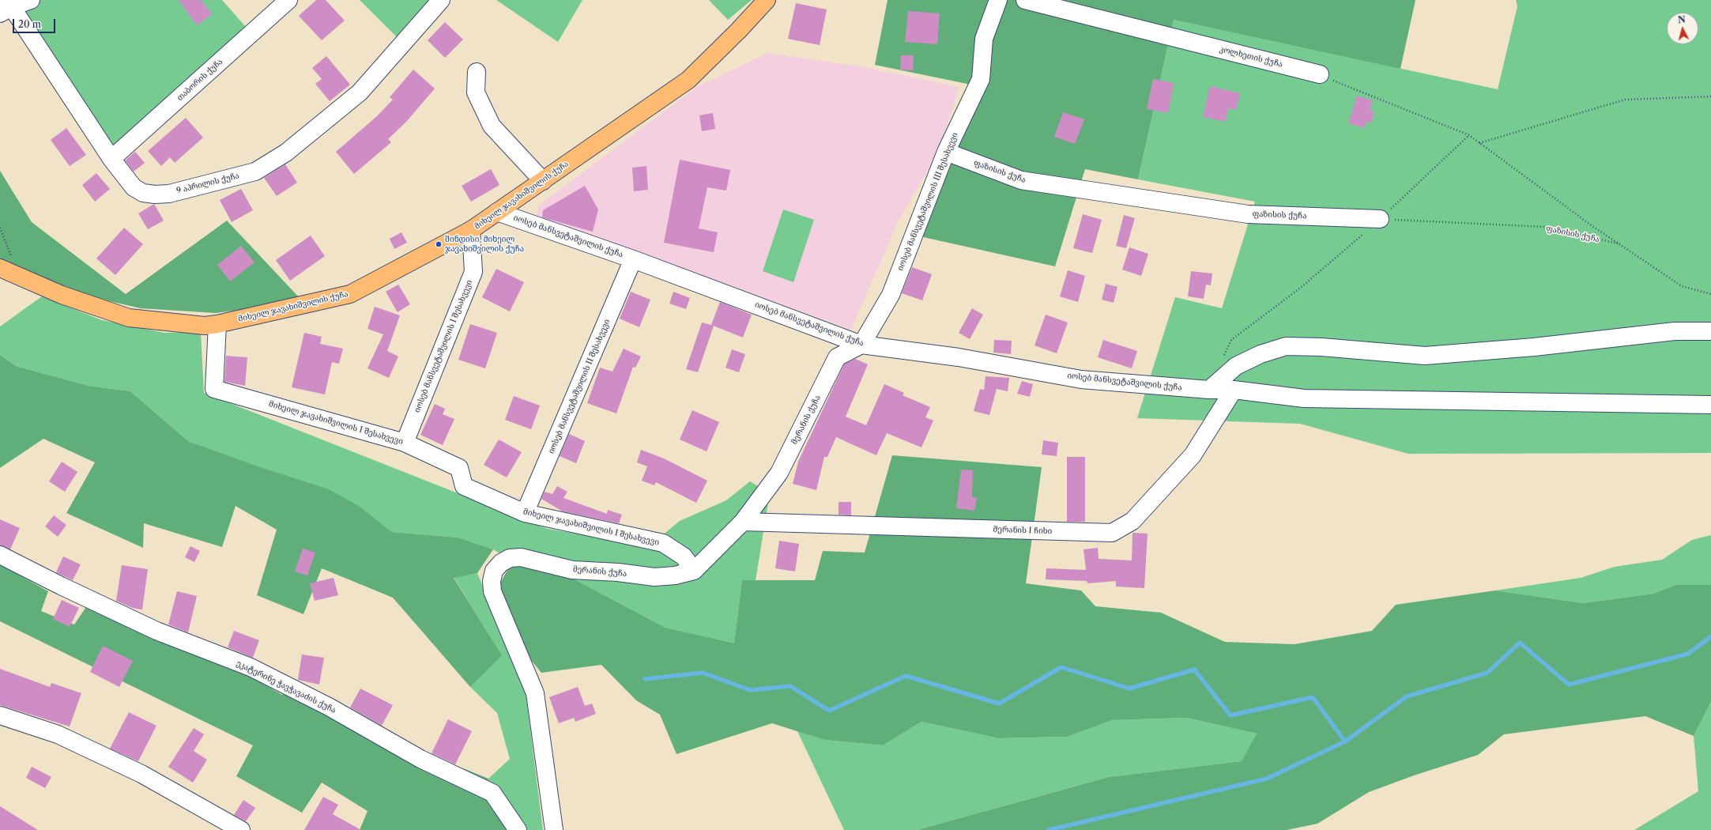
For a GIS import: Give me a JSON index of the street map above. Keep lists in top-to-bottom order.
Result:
{
  "streets": {
    "main road": ["მიხეილ ჯავახიშვილის ქუჩა"],
    "street": [
      "კოლხეთის ქუჩა",
      "თაბორის ქუჩა",
      "ფაზისის ქუჩა",
      "9 აპრილის ქუჩა",
      "იოსებ მანსვეტაშვილის III შესახვევი",
      "იოსებ მანსვეტაშვილის ქუჩა",
      "იოსებ მანსვეტაშვილის I შესახვევი",
      "იოსებ მანსვეტაშვილის II შესახვევი",
      "მერანის ქუჩა",
      "მიხეილ ჯავახიშვილის I შესახვევი",
      "მერანის I ჩიხი",
      "ეკატერინე ჭავჭავაძის ქუჩა"
    ]
  },
  "crossings": [
    ["თაბორის ქუჩა", "9 აპრილის ქუჩა"],
    ["ფაზისის ქუჩა", "იოსებ მანსვეტაშვილის III შესახვევი"],
    ["მიხეილ ჯავახიშვილის ქუჩა", "იოსებ მანსვეტაშვილის ქუჩა"],
    ["მიხეილ ჯავახიშვილის ქუჩა", "იოსებ მანსვეტაშვილის I შესახვევი"],
    ["მიხეილ ჯავახიშვილის ქუჩა", "მიხეილ ჯავახიშვილის I შესახვევი"],
    ["იოსებ მანსვეტაშვილის III შესახვევი", "იოსებ მანსვეტაშვილის ქუჩა"],
    ["იოსებ მანსვეტაშვილის III შესახვევი", "მერანის ქუჩა"],
    ["იოსებ მანსვეტაშვილის ქუჩა", "იოსებ მანსვეტაშვილის II შესახვევი"],
    ["იოსებ მანსვეტაშვილის ქუჩა", "მერანის ქუჩა"],
    ["იოსებ მანსვეტაშვილის ქუჩა", "მერანის I ჩიხი"],
    ["იოსებ მანსვეტაშვილის I შესახვევი", "მიხეილ ჯავახიშვილის I შესახვევი"],
    ["იოსებ მანსვეტაშვილის II შესახვევი", "მიხეილ ჯავახიშვილის I შესახვევი"],
    ["მერანის ქუჩა", "მიხეილ ჯავახიშვილის I შესახვევი"],
    ["მერანის ქუჩა", "მერანის I ჩიხი"]
  ],
  "places": ["შინდისი, მიხეილ ჯავახიშვილის ქუჩა"],
  "scale_bar": "20 m",
  "north": "top"
}
